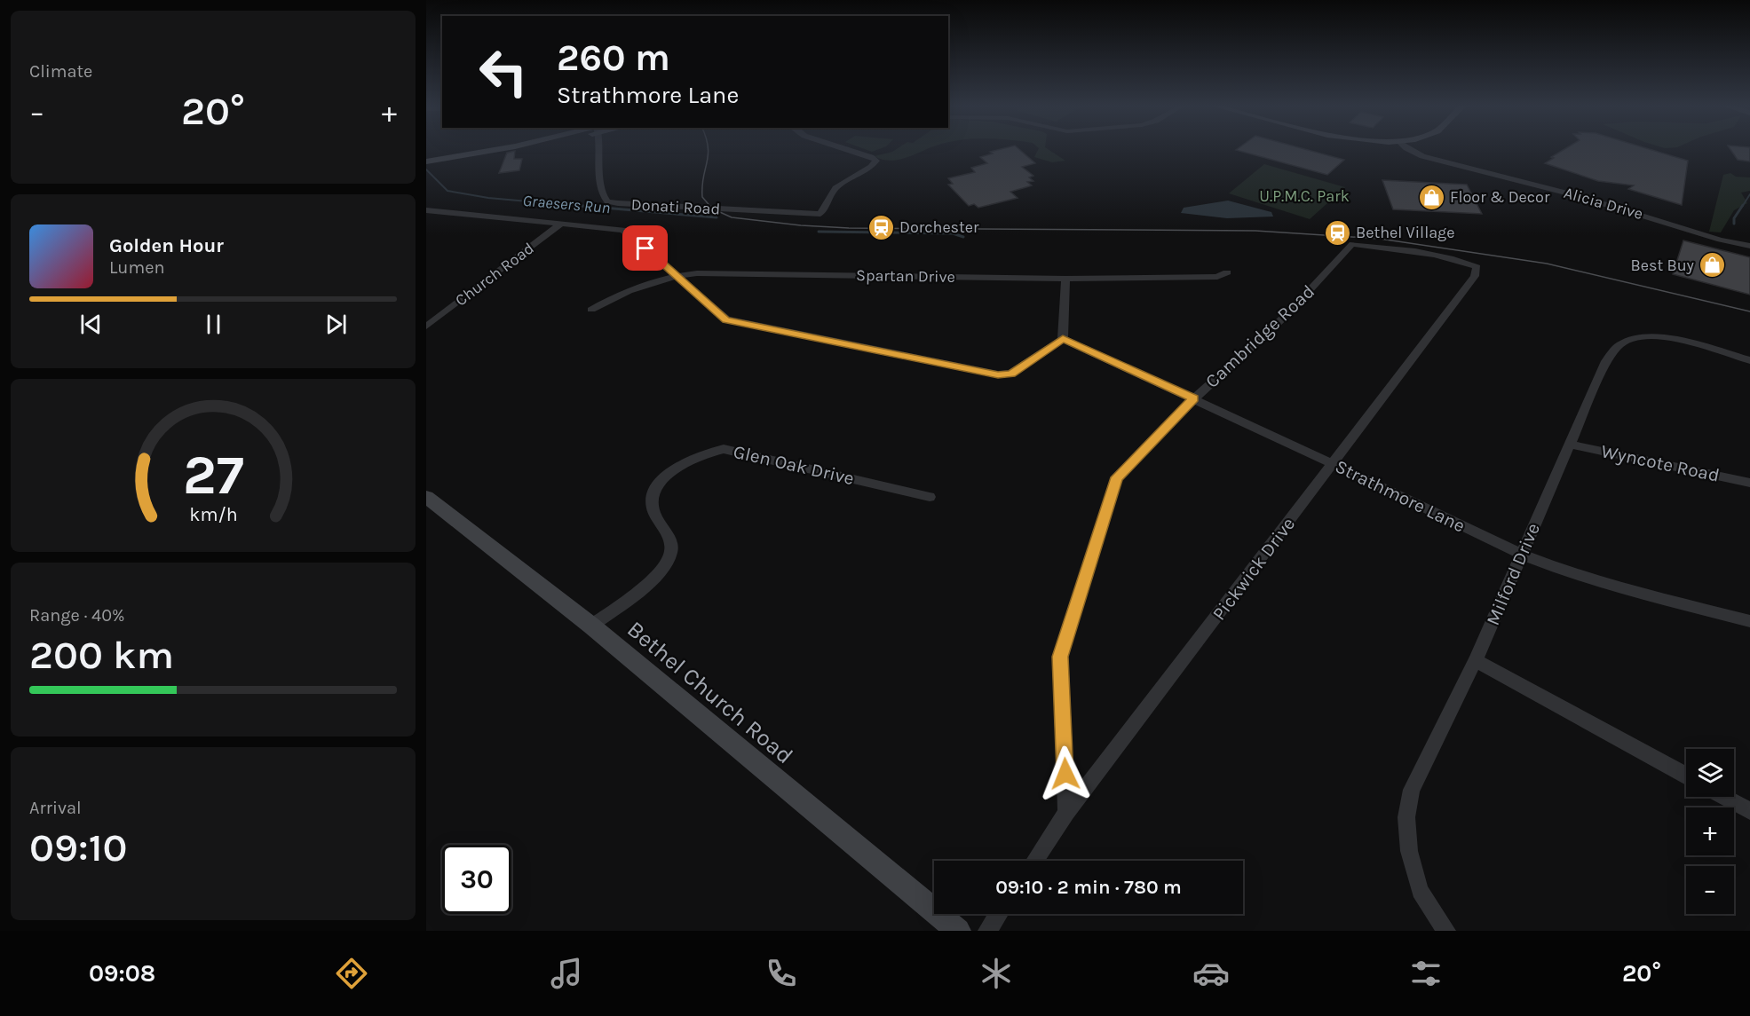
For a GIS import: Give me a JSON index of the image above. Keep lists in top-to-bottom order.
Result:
{
  "streets": {
    "street": [
      "Alicia Drive",
      "Donati Road",
      "Church Road",
      "Spartan Drive",
      "Cambridge Road",
      "Wyncote Road",
      "Glen Oak Drive",
      "Strathmore Lane",
      "Pickwick Drive",
      "Milford Drive",
      "Bethel Church Road"
    ]
  },
  "crossings": [
    ["Cambridge Road", "Strathmore Lane"],
    ["Cambridge Road", "Pickwick Drive"],
    ["Wyncote Road", "Milford Drive"],
    ["Glen Oak Drive", "Bethel Church Road"],
    ["Strathmore Lane", "Pickwick Drive"],
    ["Strathmore Lane", "Milford Drive"]
  ],
  "water": ["Graesers Run"],
  "parks": ["U.P.M.C. Park"],
  "places": {
    "shop": ["Floor & Decor", "Best Buy"],
    "station": ["Dorchester", "Bethel Village"]
  },
  "page": {
    "tile": [
      "Climate",
      ["Range · 40%", "200 km"],
      ["Arrival", "09:10"]
    ],
    "turn": ["260 m", "Strathmore Lane"],
    "heat": ["−", "20°", "+"],
    "song": ["Golden Hour", "Lumen"],
    "map_buttons": ["+", "−"],
    "limit": "30",
    "trip": "09:10 · 2 min · 780 m",
    "tabs": ["09:08", "20°"],
    "gauge": ["27", "km/h"]
  }
}
